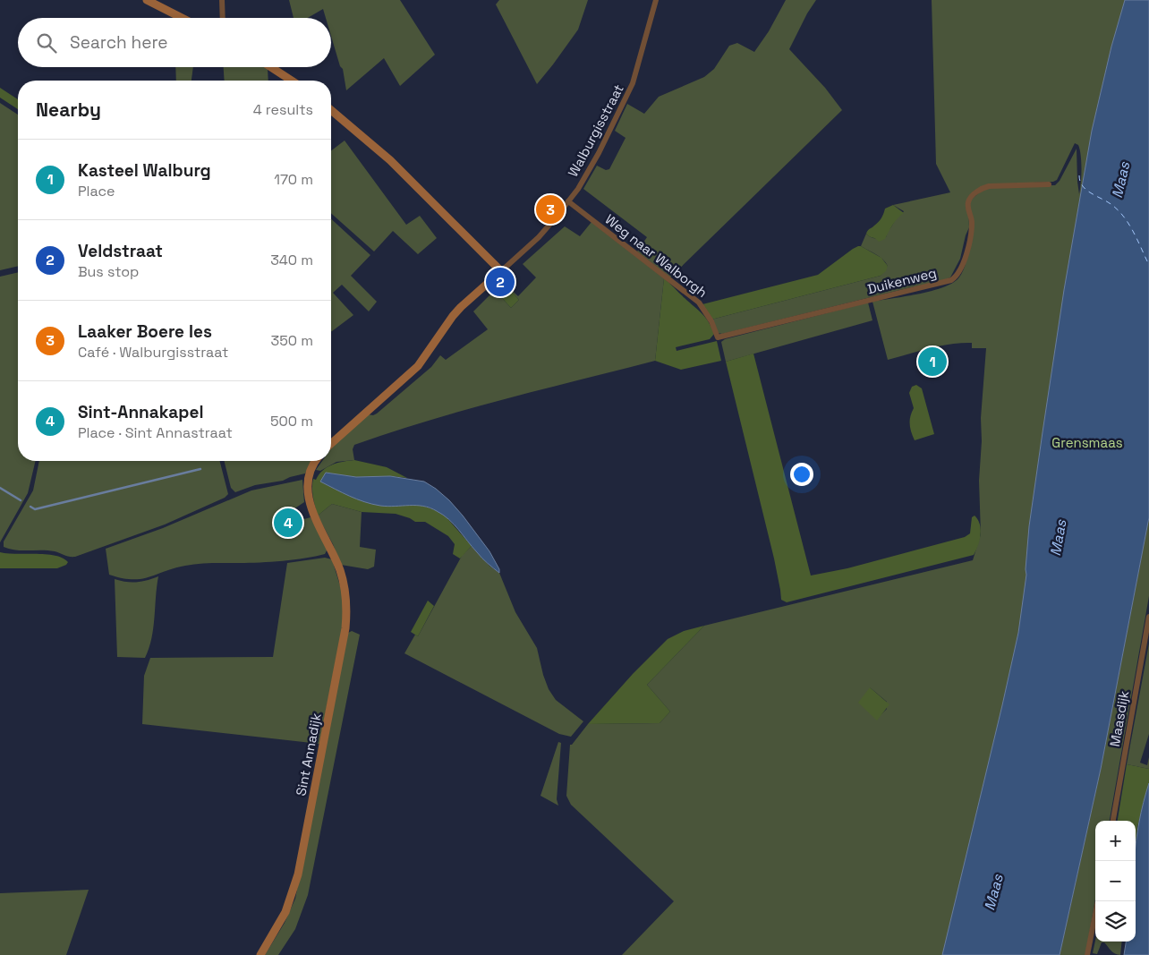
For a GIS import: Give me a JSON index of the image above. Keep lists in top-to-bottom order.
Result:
{
  "streets": {
    "street": [
      "Walburgisstraat",
      "Weg naar Walborgh",
      "Duikenweg",
      "Maasdijk",
      "Sint Annadijk"
    ]
  },
  "crossings": [
    ["Walburgisstraat", "Weg naar Walborgh"],
    ["Weg naar Walborgh", "Duikenweg"]
  ],
  "water": ["Maas"],
  "parks": ["Grensmaas"],
  "page": {
    "search": "Search here",
    "heading": ["Nearby", "4 results"],
    "list": [
      {
        "mark": "1",
        "name": "Kasteel Walburg",
        "note": "Place",
        "value": "170 m"
      },
      {
        "mark": "2",
        "name": "Veldstraat",
        "note": "Bus stop",
        "value": "340 m"
      },
      {
        "mark": "3",
        "name": "Laaker Boere Ies",
        "note": "Café · Walburgisstraat",
        "value": "350 m"
      },
      {
        "mark": "4",
        "name": "Sint-Annakapel",
        "note": "Place · Sint Annastraat",
        "value": "500 m"
      }
    ],
    "pins": [
      "3",
      "2",
      "1",
      "4"
    ],
    "map_buttons": ["+", "−"]
  }
}
